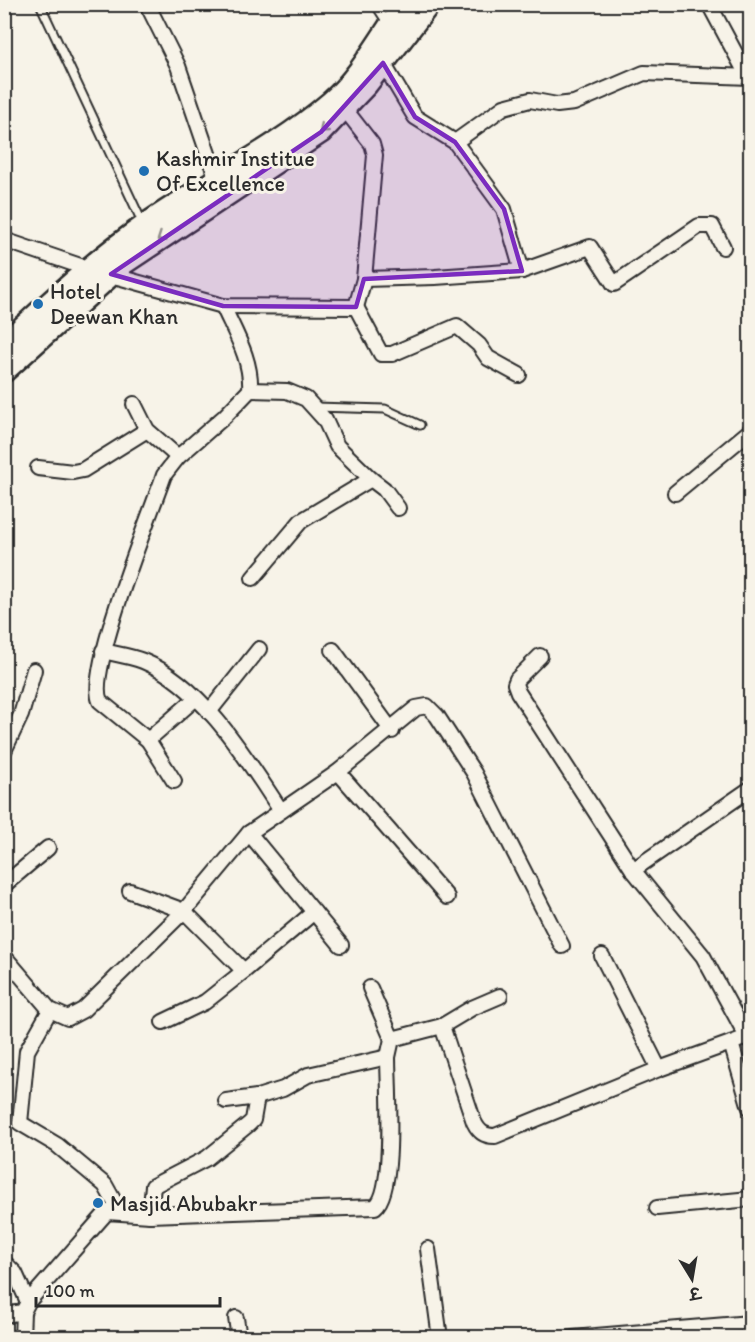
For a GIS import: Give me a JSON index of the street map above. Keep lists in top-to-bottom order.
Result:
{
  "places": ["Kashmir Institue Of Excellence", "Hotel Deewan Khan", "Masjid Abubakr"],
  "scale_bar": "100 m",
  "north": "bottom"
}
